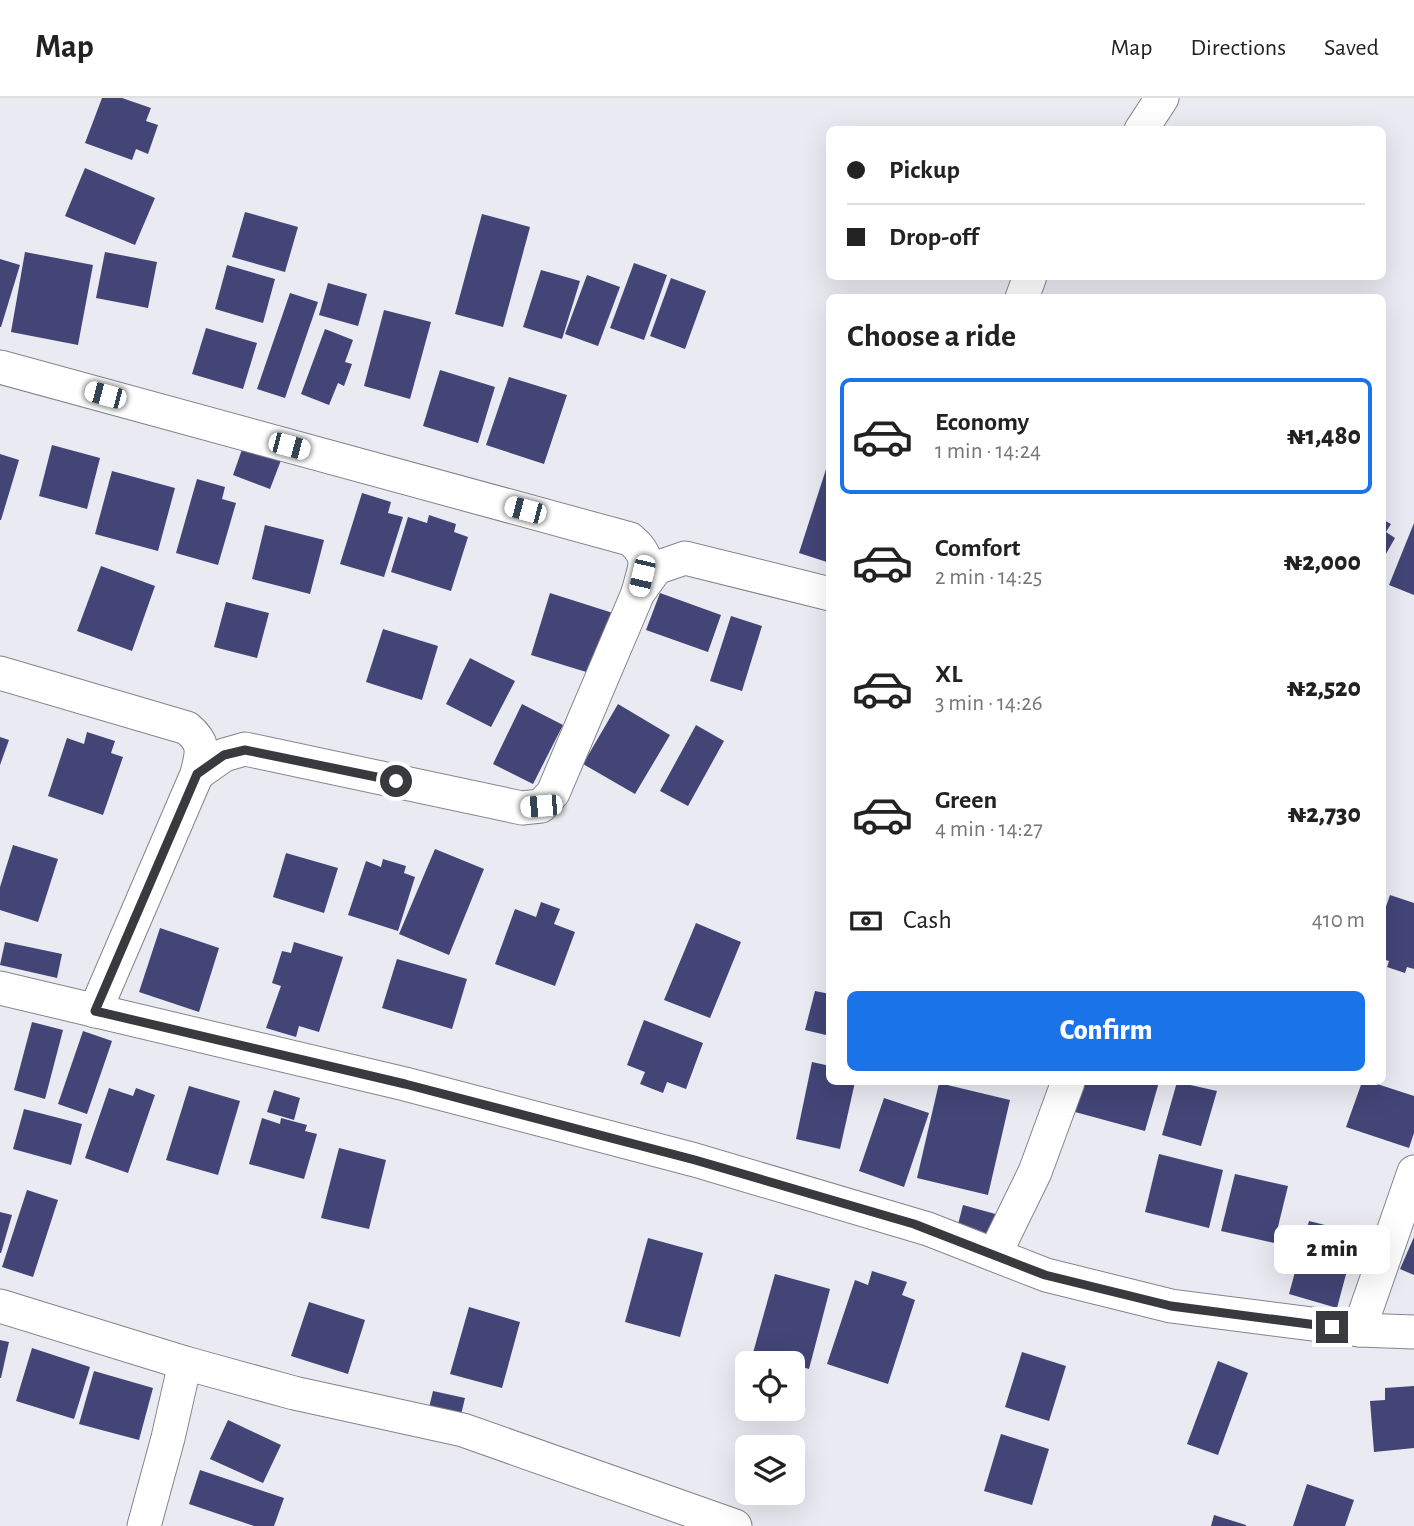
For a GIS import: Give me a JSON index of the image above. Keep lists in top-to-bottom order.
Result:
{
  "page": {
    "header": "Map",
    "nav": ["Map", "Directions", "Saved"],
    "banner": ["Pickup", "Drop-off"],
    "heading": "Choose a ride",
    "list": [
      {
        "name": "Economy",
        "note": "1 min · 14:24",
        "value": "₦1,480"
      },
      {
        "name": "Comfort",
        "note": "2 min · 14:25",
        "value": "₦2,000"
      },
      {
        "name": "XL",
        "note": "3 min · 14:26",
        "value": "₦2,520"
      },
      {
        "name": "Green",
        "note": "4 min · 14:27",
        "value": "₦2,730"
      }
    ],
    "pay": ["Cash", "410 m"],
    "buttons": "Confirm",
    "bubble": "2 min"
  }
}
